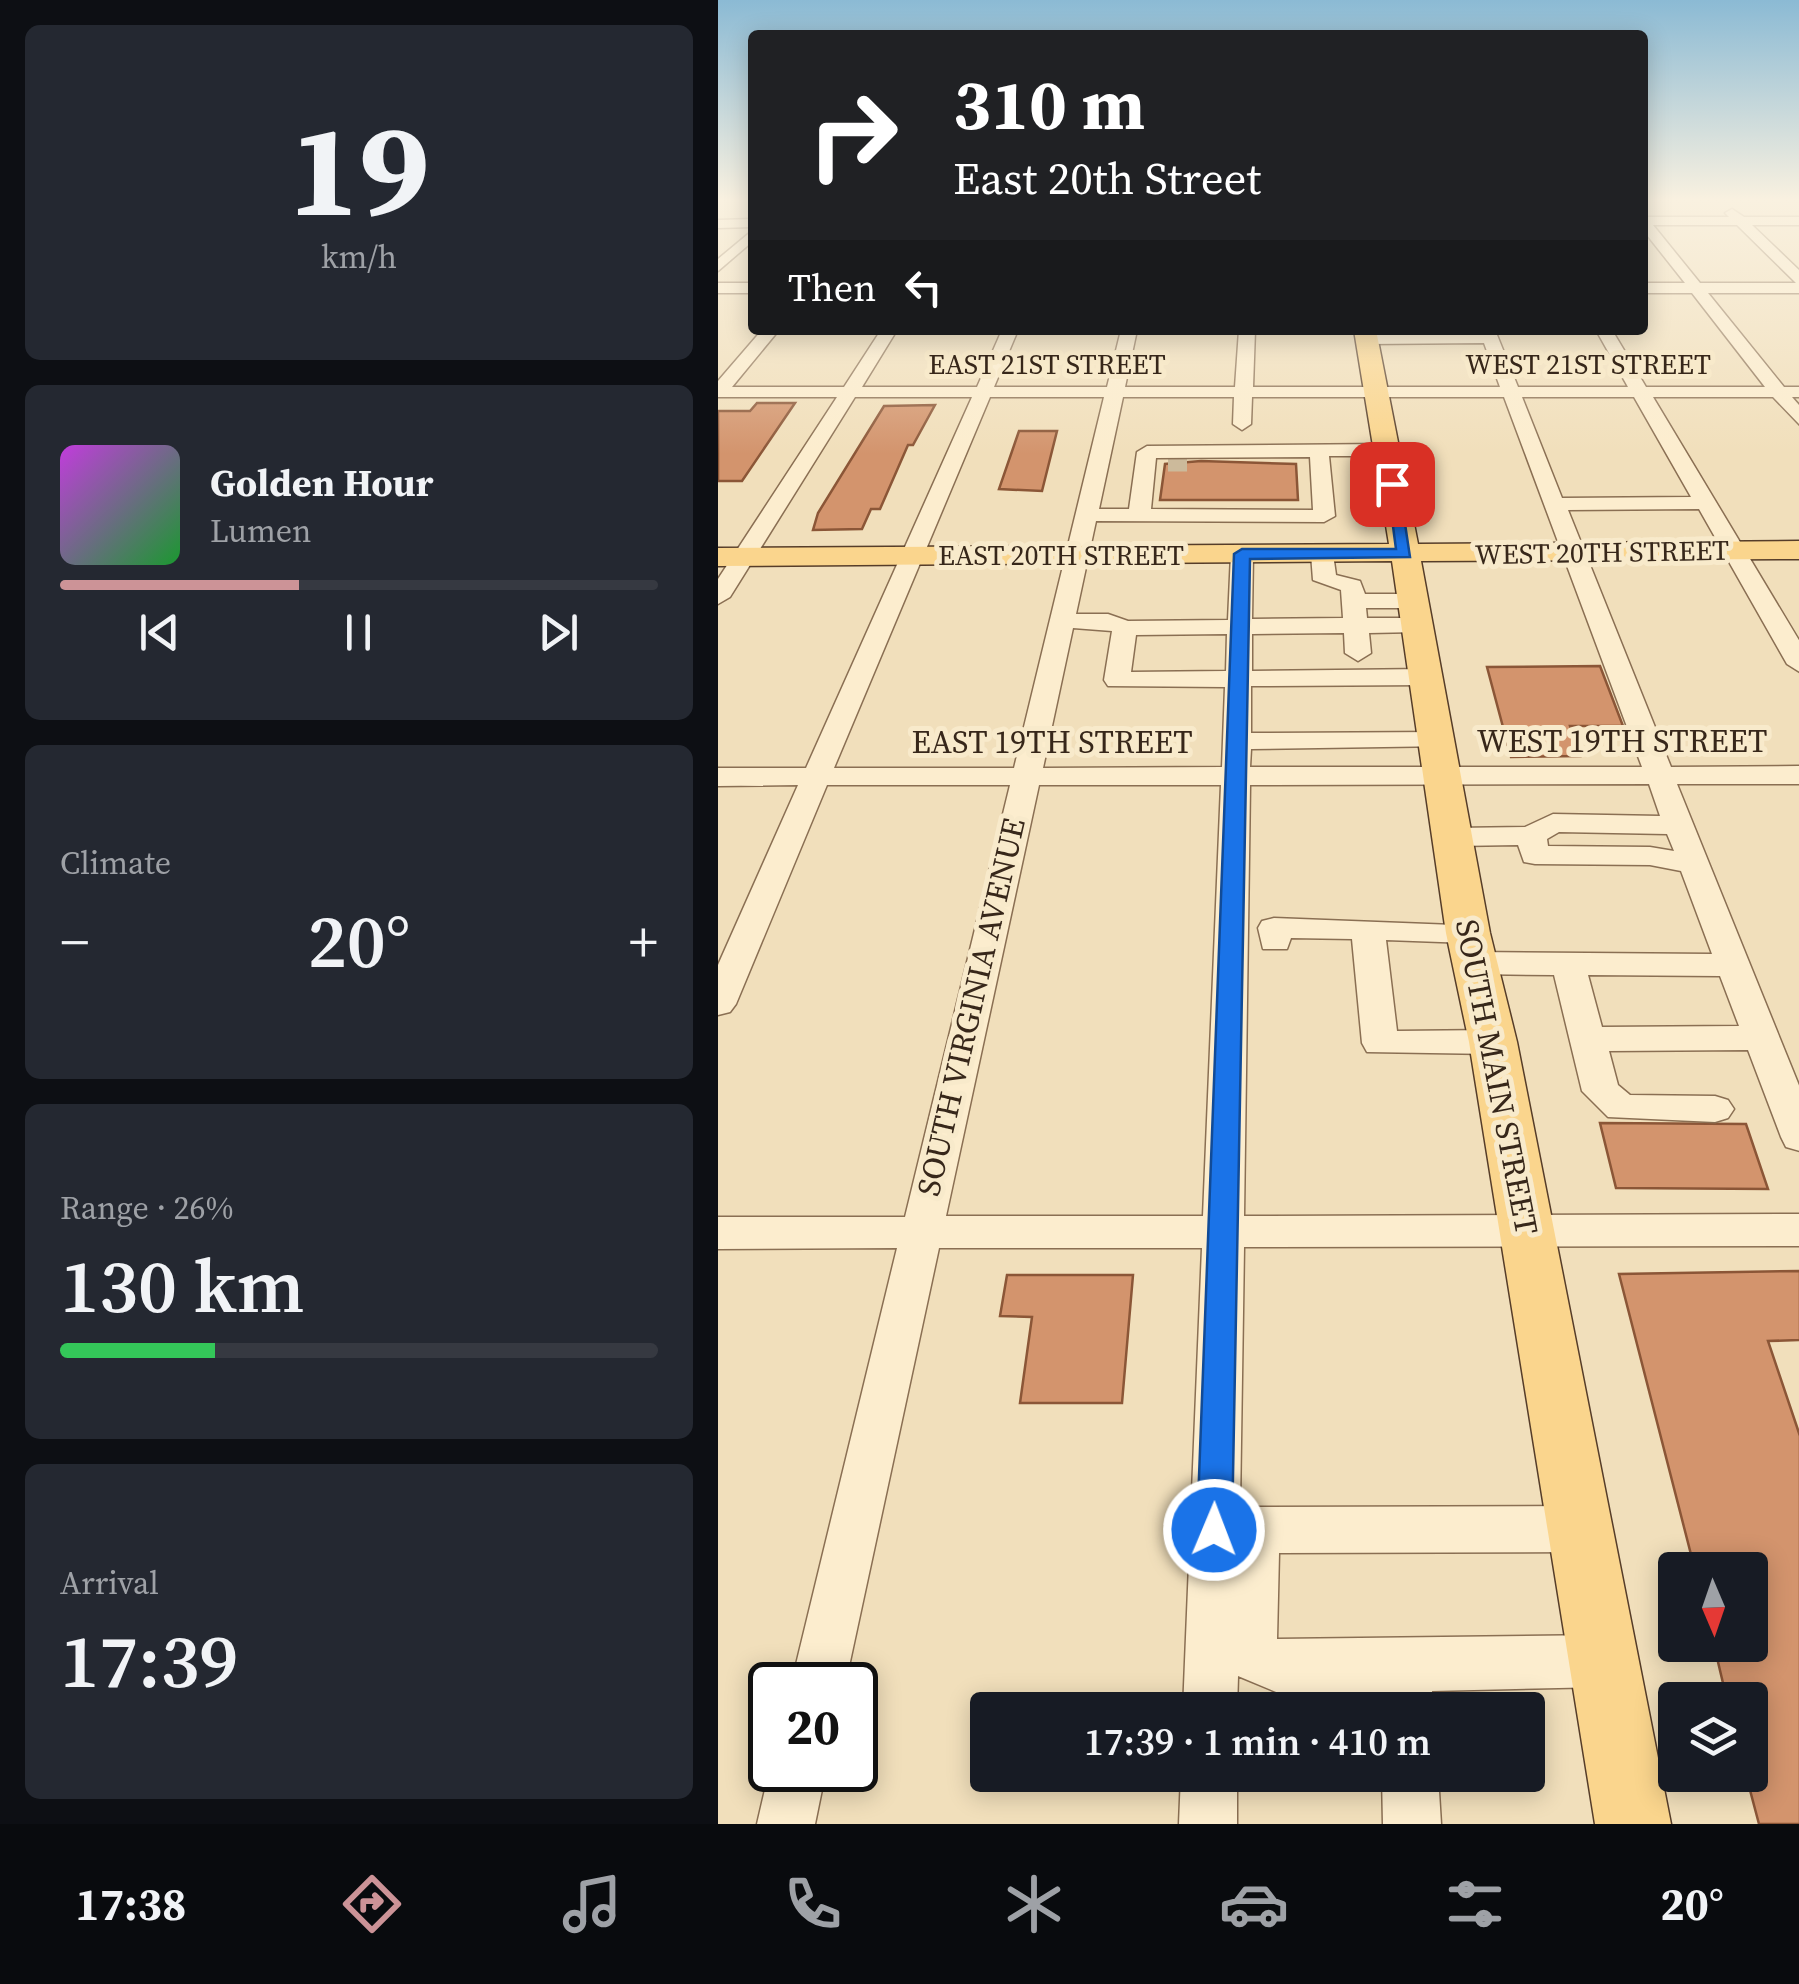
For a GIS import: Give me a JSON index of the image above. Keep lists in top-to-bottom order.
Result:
{
  "streets": {
    "main road": ["WEST 20TH STREET", "EAST 20TH STREET", "SOUTH MAIN STREET"],
    "street": [
      "EAST 21ST STREET",
      "WEST 21ST STREET",
      "WEST 19TH STREET",
      "EAST 19TH STREET",
      "SOUTH VIRGINIA AVENUE"
    ]
  },
  "crossings": [
    ["EAST 21ST STREET", "WEST 21ST STREET"],
    ["EAST 21ST STREET", "SOUTH VIRGINIA AVENUE"],
    ["EAST 21ST STREET", "SOUTH MAIN STREET"],
    ["WEST 21ST STREET", "SOUTH MAIN STREET"],
    ["WEST 20TH STREET", "EAST 20TH STREET"],
    ["WEST 20TH STREET", "SOUTH MAIN STREET"],
    ["EAST 20TH STREET", "SOUTH VIRGINIA AVENUE"],
    ["EAST 20TH STREET", "SOUTH MAIN STREET"],
    ["WEST 19TH STREET", "EAST 19TH STREET"],
    ["WEST 19TH STREET", "SOUTH MAIN STREET"],
    ["EAST 19TH STREET", "SOUTH VIRGINIA AVENUE"],
    ["EAST 19TH STREET", "SOUTH MAIN STREET"]
  ],
  "north": "bottom",
  "page": {
    "tile": [
      ["19", "km/h"],
      "Climate",
      ["Range · 26%", "130 km"],
      ["Arrival", "17:39"]
    ],
    "turn": ["310 m", "East 20th Street"],
    "then": "Then",
    "song": ["Golden Hour", "Lumen"],
    "heat": ["−", "20°", "+"],
    "limit": "20",
    "trip": "17:39 · 1 min · 410 m",
    "tabs": ["17:38", "20°"]
  }
}
